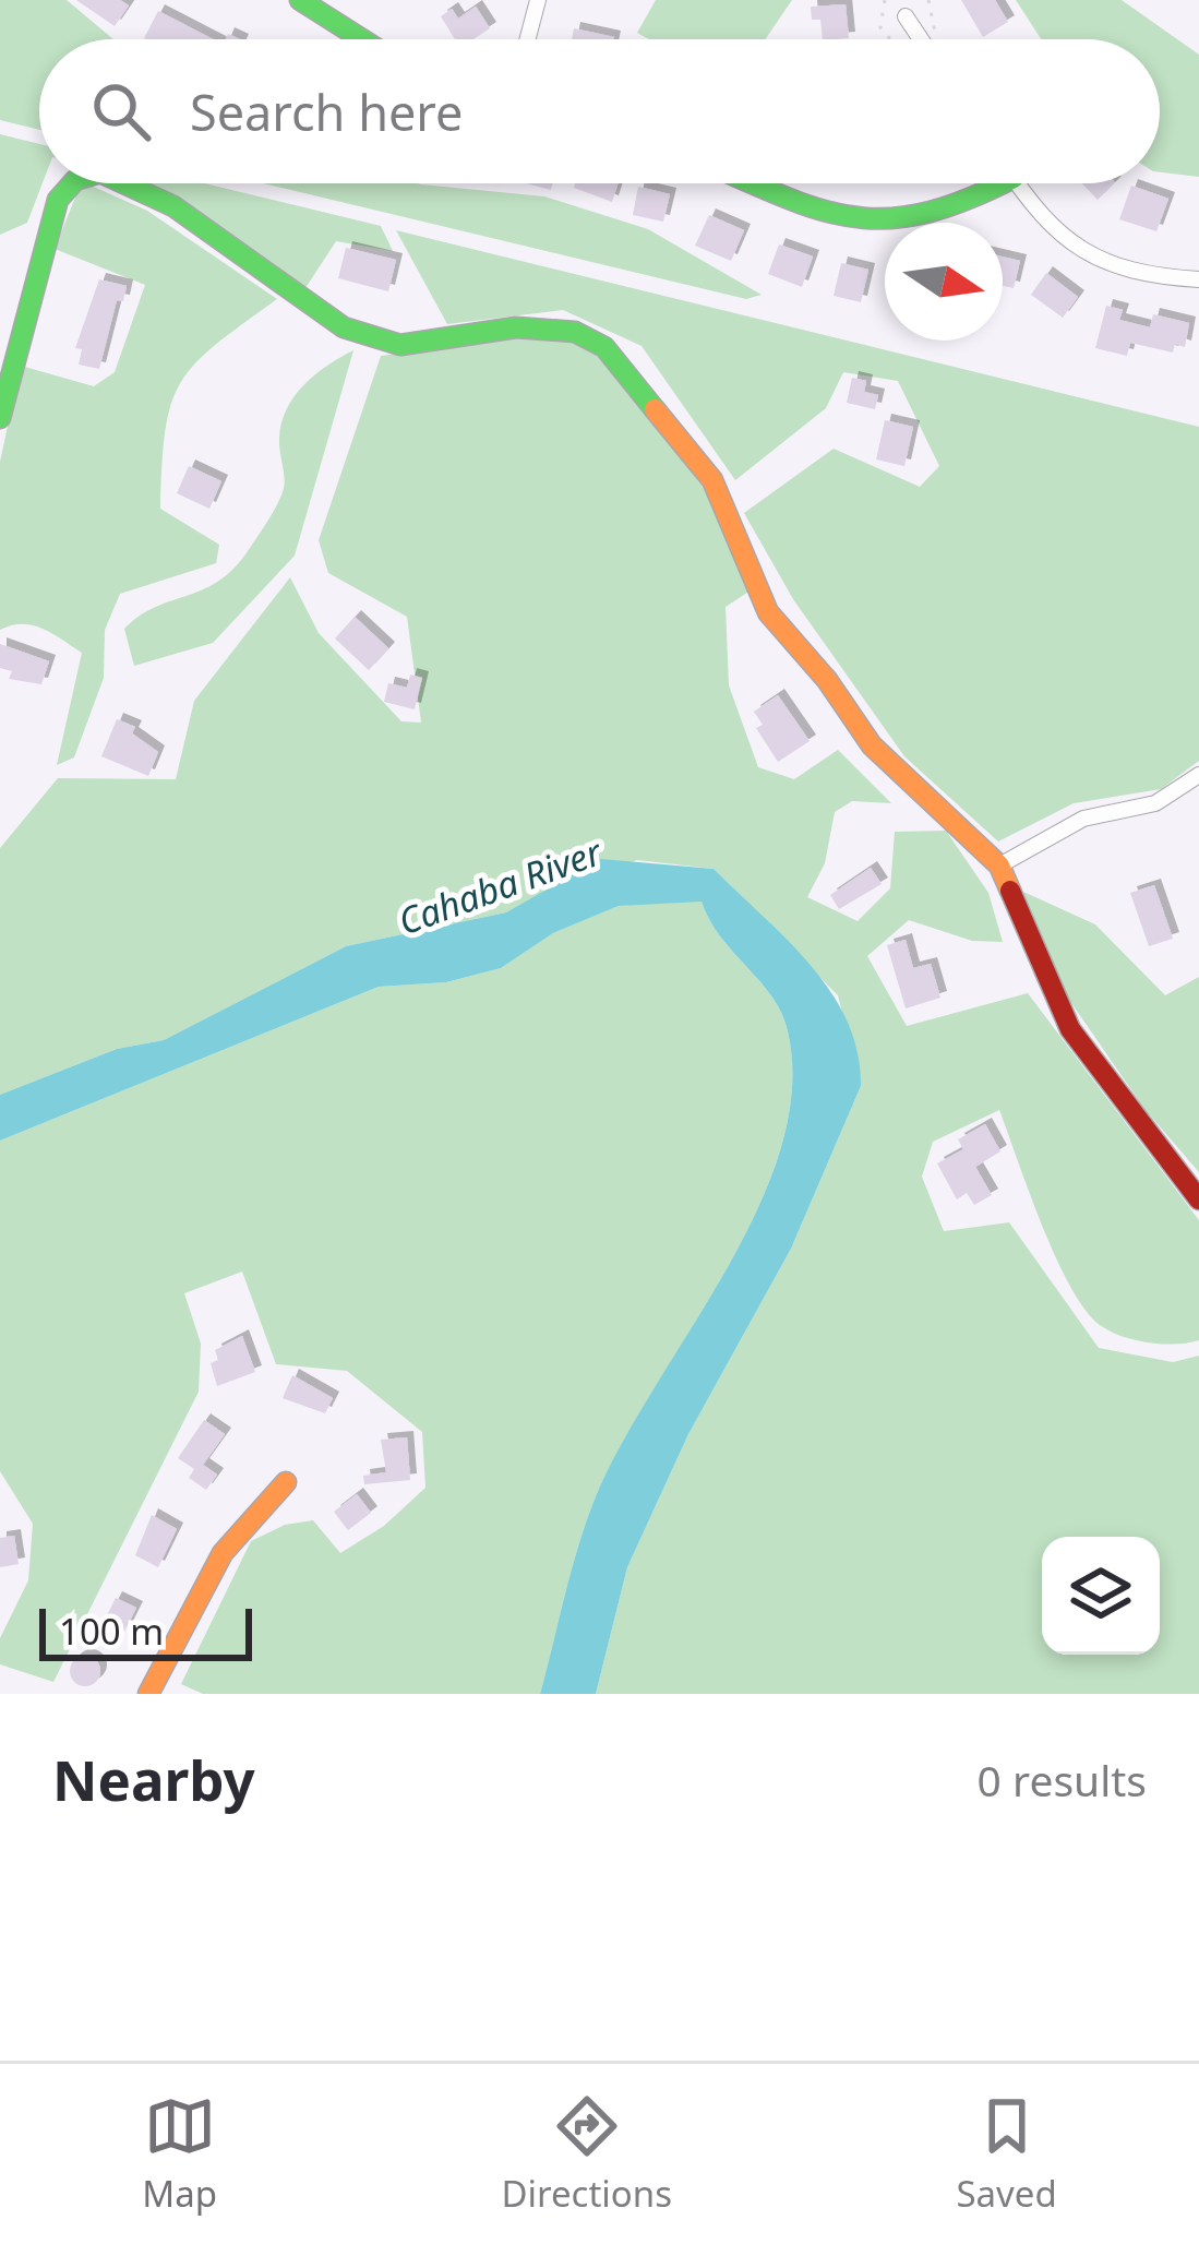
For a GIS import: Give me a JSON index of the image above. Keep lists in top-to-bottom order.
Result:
{
  "water": ["Cahaba River"],
  "scale_bar": "100 m",
  "north": "right",
  "page": {
    "search": "Search here",
    "scale": "100 m",
    "heading": ["Nearby", "0 results"],
    "nav": ["Map", "Directions", "Saved"]
  }
}
